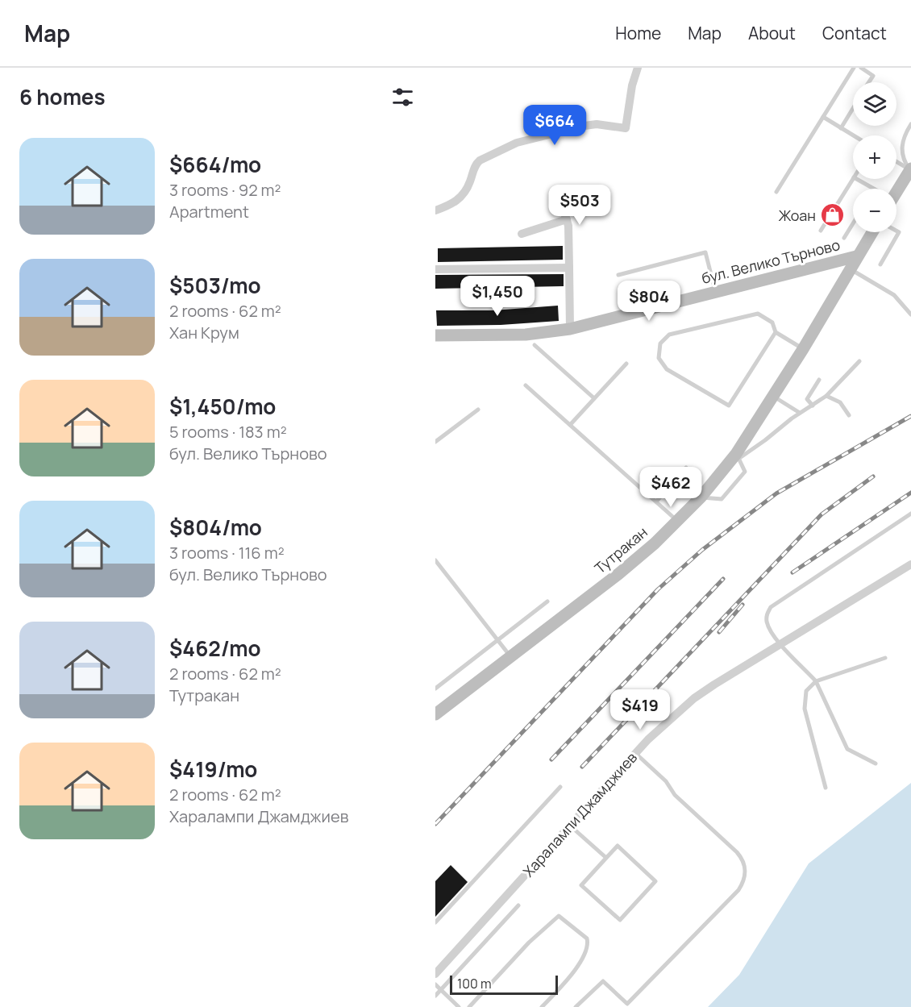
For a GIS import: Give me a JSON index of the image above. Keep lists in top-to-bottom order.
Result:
{
  "streets": {
    "street": ["бул. Велико Търново", "Тутракан", "Харалампи Джамджиев"]
  },
  "crossings": [
    ["бул. Велико Търново", "Тутракан"]
  ],
  "places": {
    "shop": ["Жоан"]
  },
  "scale_bar": "100 m",
  "page": {
    "header": "Map",
    "nav": [
      "Home",
      "Map",
      "About",
      "Contact"
    ],
    "heading": "6 homes",
    "map_buttons": ["+", "−"],
    "price": [
      "$664",
      "$503",
      "$1,450",
      "$804",
      "$462",
      "$419"
    ],
    "list": [
      {
        "name": "$664/mo",
        "note": "3 rooms · 92 m² · Apartment"
      },
      {
        "name": "$503/mo",
        "note": "2 rooms · 62 m² · Хан Крум"
      },
      {
        "name": "$1,450/mo",
        "note": "5 rooms · 183 m² · бул. Велико Търново"
      },
      {
        "name": "$804/mo",
        "note": "3 rooms · 116 m² · бул. Велико Търново"
      },
      {
        "name": "$462/mo",
        "note": "2 rooms · 62 m² · Тутракан"
      },
      {
        "name": "$419/mo",
        "note": "2 rooms · 62 m² · Харалампи Джамджиев"
      }
    ],
    "scale": "100 m"
  }
}
